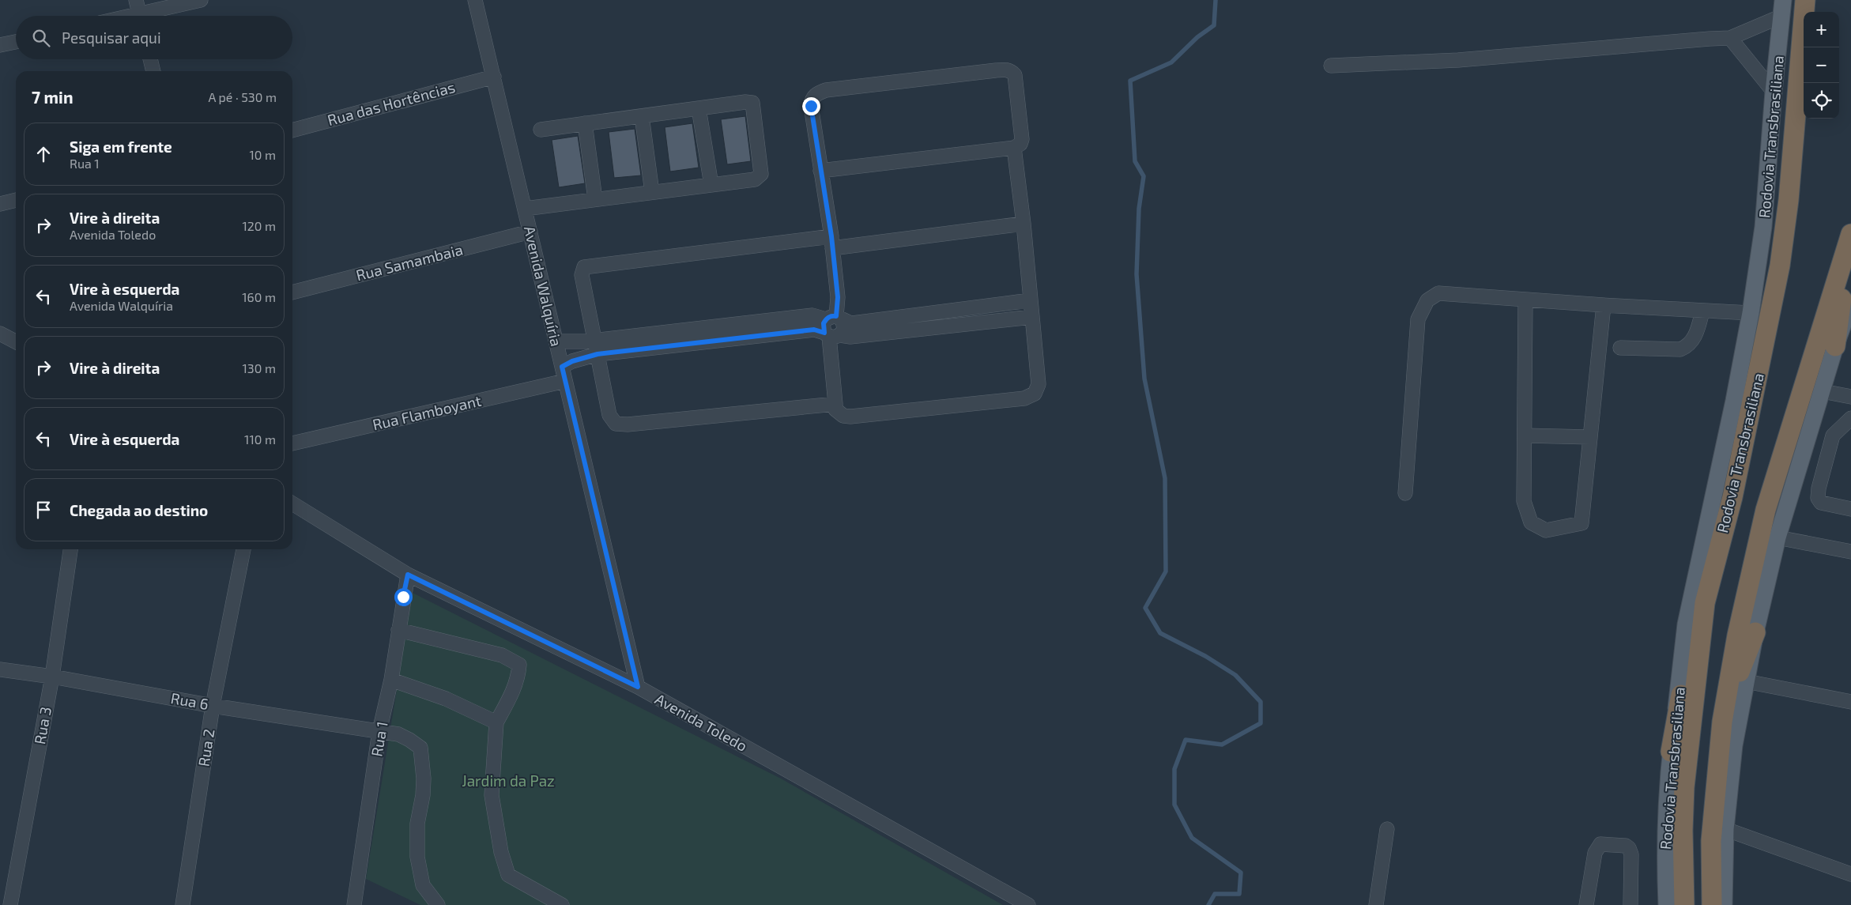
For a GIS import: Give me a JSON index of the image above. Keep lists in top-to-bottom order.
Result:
{
  "streets": {
    "highway": ["Rodovia Transbrasiliana"],
    "street": [
      "Rua das Hortências",
      "Rua Samambaia",
      "Avenida Walquíria",
      "Rua Flamboyant",
      "Rua 6",
      "Avenida Toledo",
      "Rua 3",
      "Rua 1",
      "Rua 2"
    ]
  },
  "crossings": [
    ["Rua das Hortências", "Avenida Walquíria"],
    ["Rua Samambaia", "Avenida Walquíria"],
    ["Avenida Walquíria", "Rua Flamboyant"],
    ["Avenida Walquíria", "Avenida Toledo"],
    ["Rua 6", "Rua 3"],
    ["Rua 6", "Rua 1"],
    ["Rua 6", "Rua 2"],
    ["Avenida Toledo", "Rua 1"]
  ],
  "parks": ["Jardim da Paz"],
  "page": {
    "map_buttons": ["+", "−"],
    "search": "Pesquisar aqui",
    "heading": ["7 min", "A pé · 530 m"],
    "list": [
      ["Siga em frente", "Rua 1", "10 m"],
      ["Vire à direita", "Avenida Toledo", "120 m"],
      ["Vire à esquerda", "Avenida Walquíria", "160 m"],
      ["Vire à direita", "130 m"],
      ["Vire à esquerda", "110 m"],
      "Chegada ao destino"
    ]
  }
}
